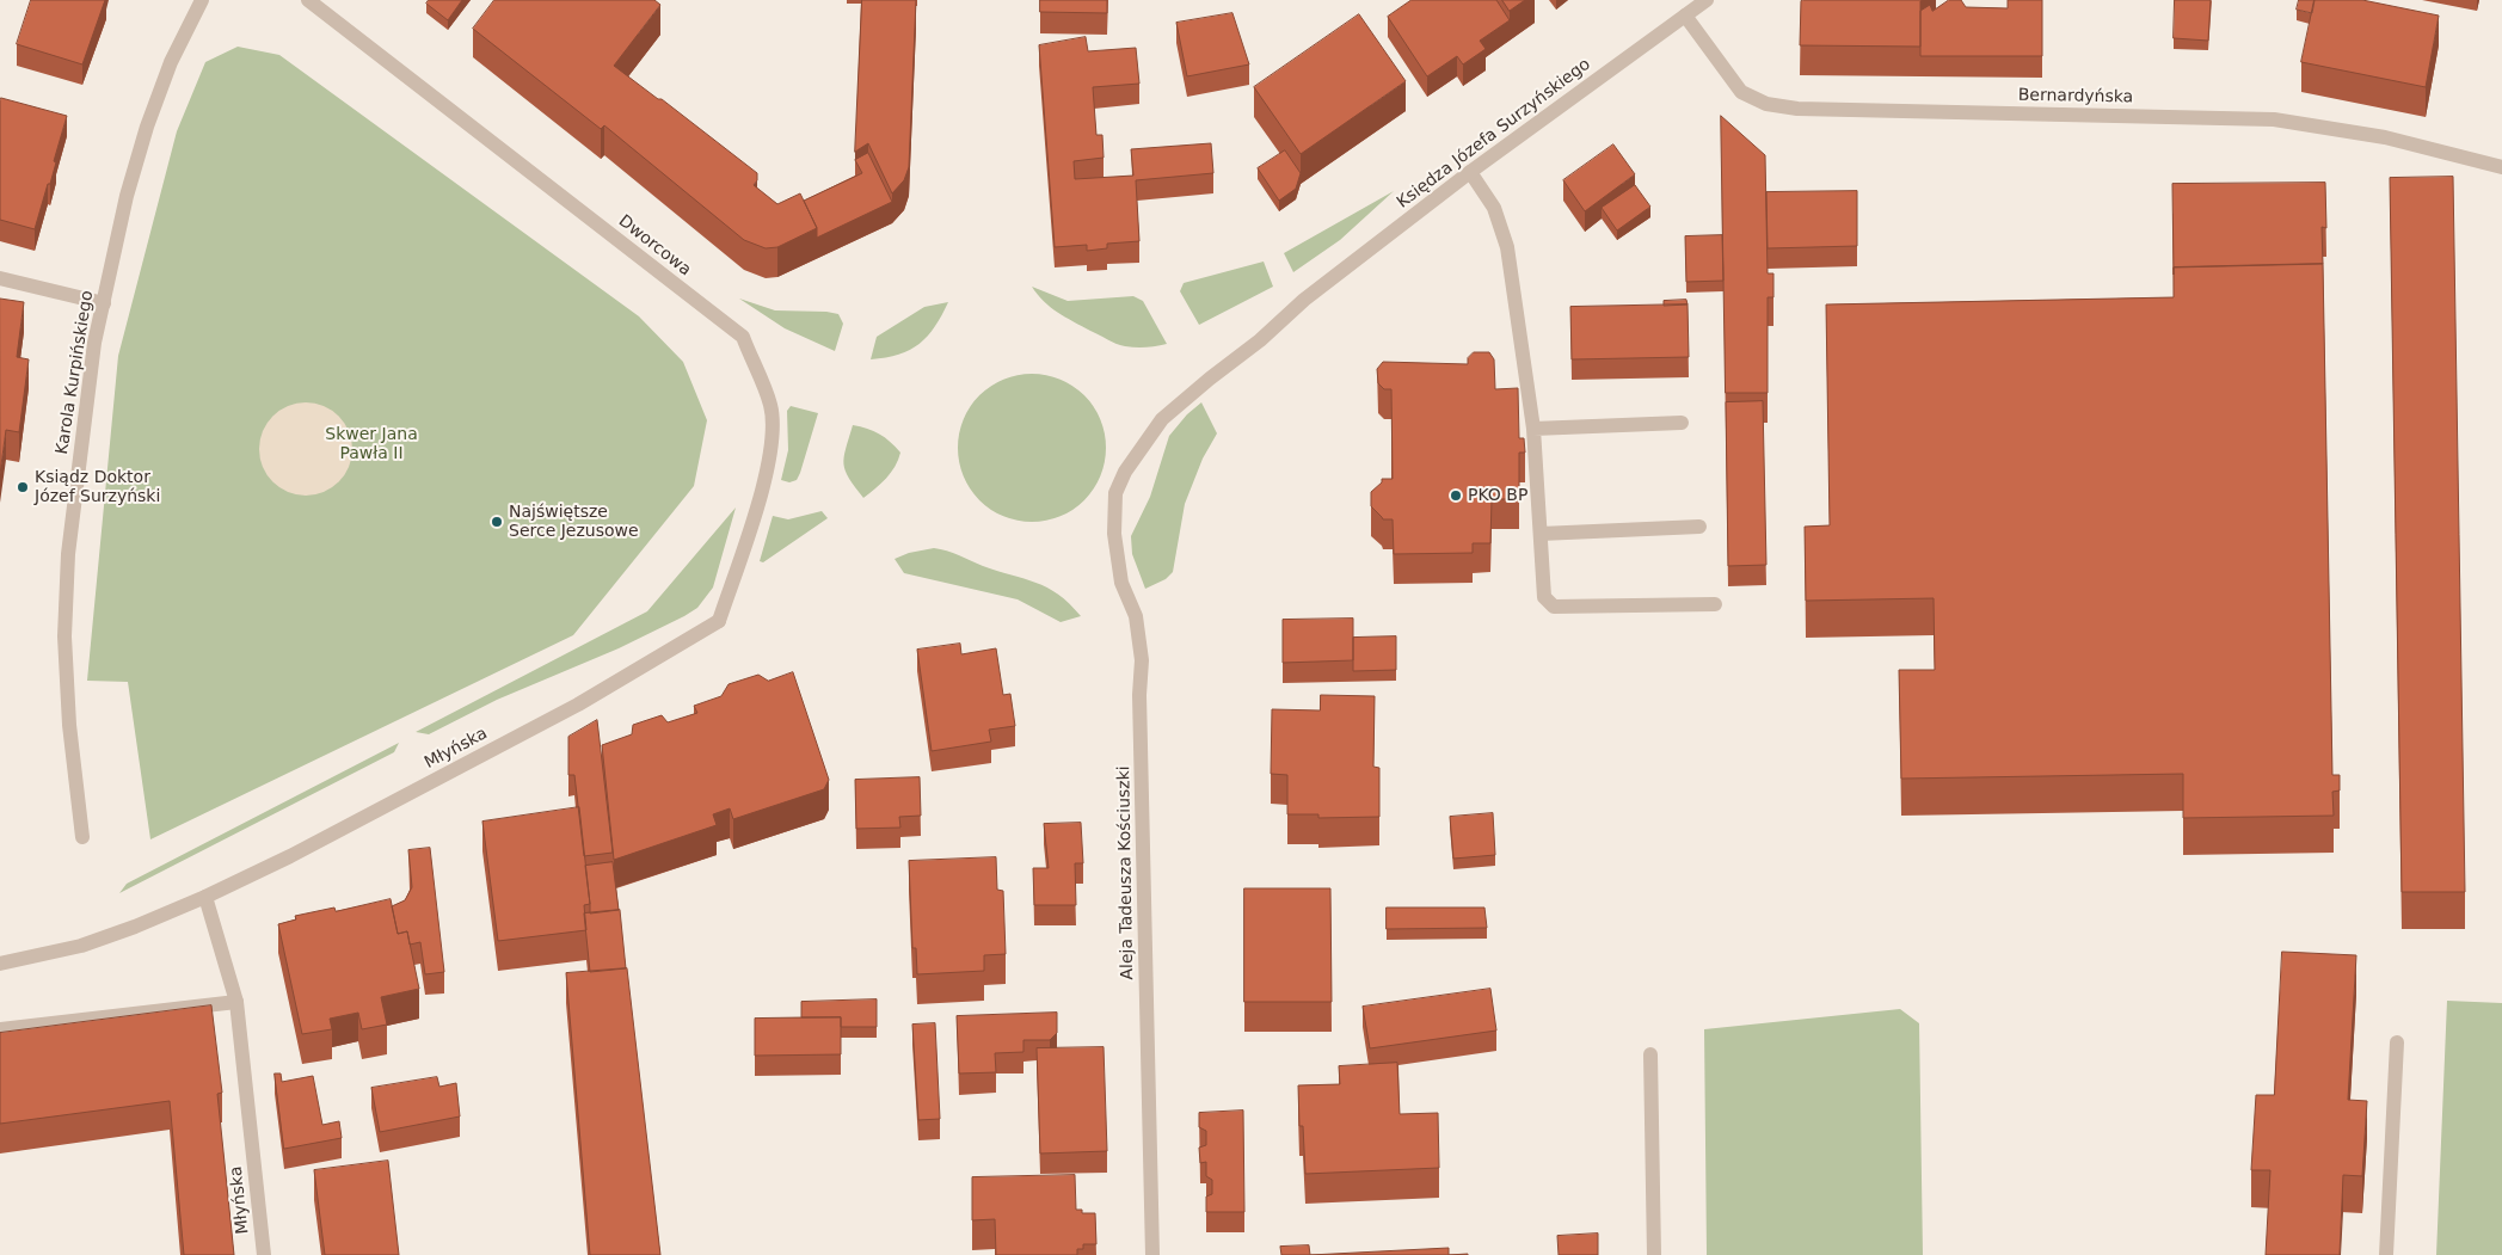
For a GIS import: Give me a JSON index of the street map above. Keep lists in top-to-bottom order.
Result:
{
  "streets": {
    "street": [
      "Bernardyńska",
      "Księdza Józefa Surzyńskiego",
      "Dworcowa",
      "Karola Kurpińskiego",
      "Młyńska",
      "Aleja Tadeusza Kościuszki"
    ]
  },
  "crossings": [
    ["Bernardyńska", "Księdza Józefa Surzyńskiego"],
    ["Księdza Józefa Surzyńskiego", "Aleja Tadeusza Kościuszki"],
    ["Dworcowa", "Młyńska"]
  ],
  "parks": ["Skwer Jana Pawła II"],
  "places": ["Ksiądz Doktor Józef Surzyński", "PKO BP", "Najświętsze Serce Jezusowe"]
}
